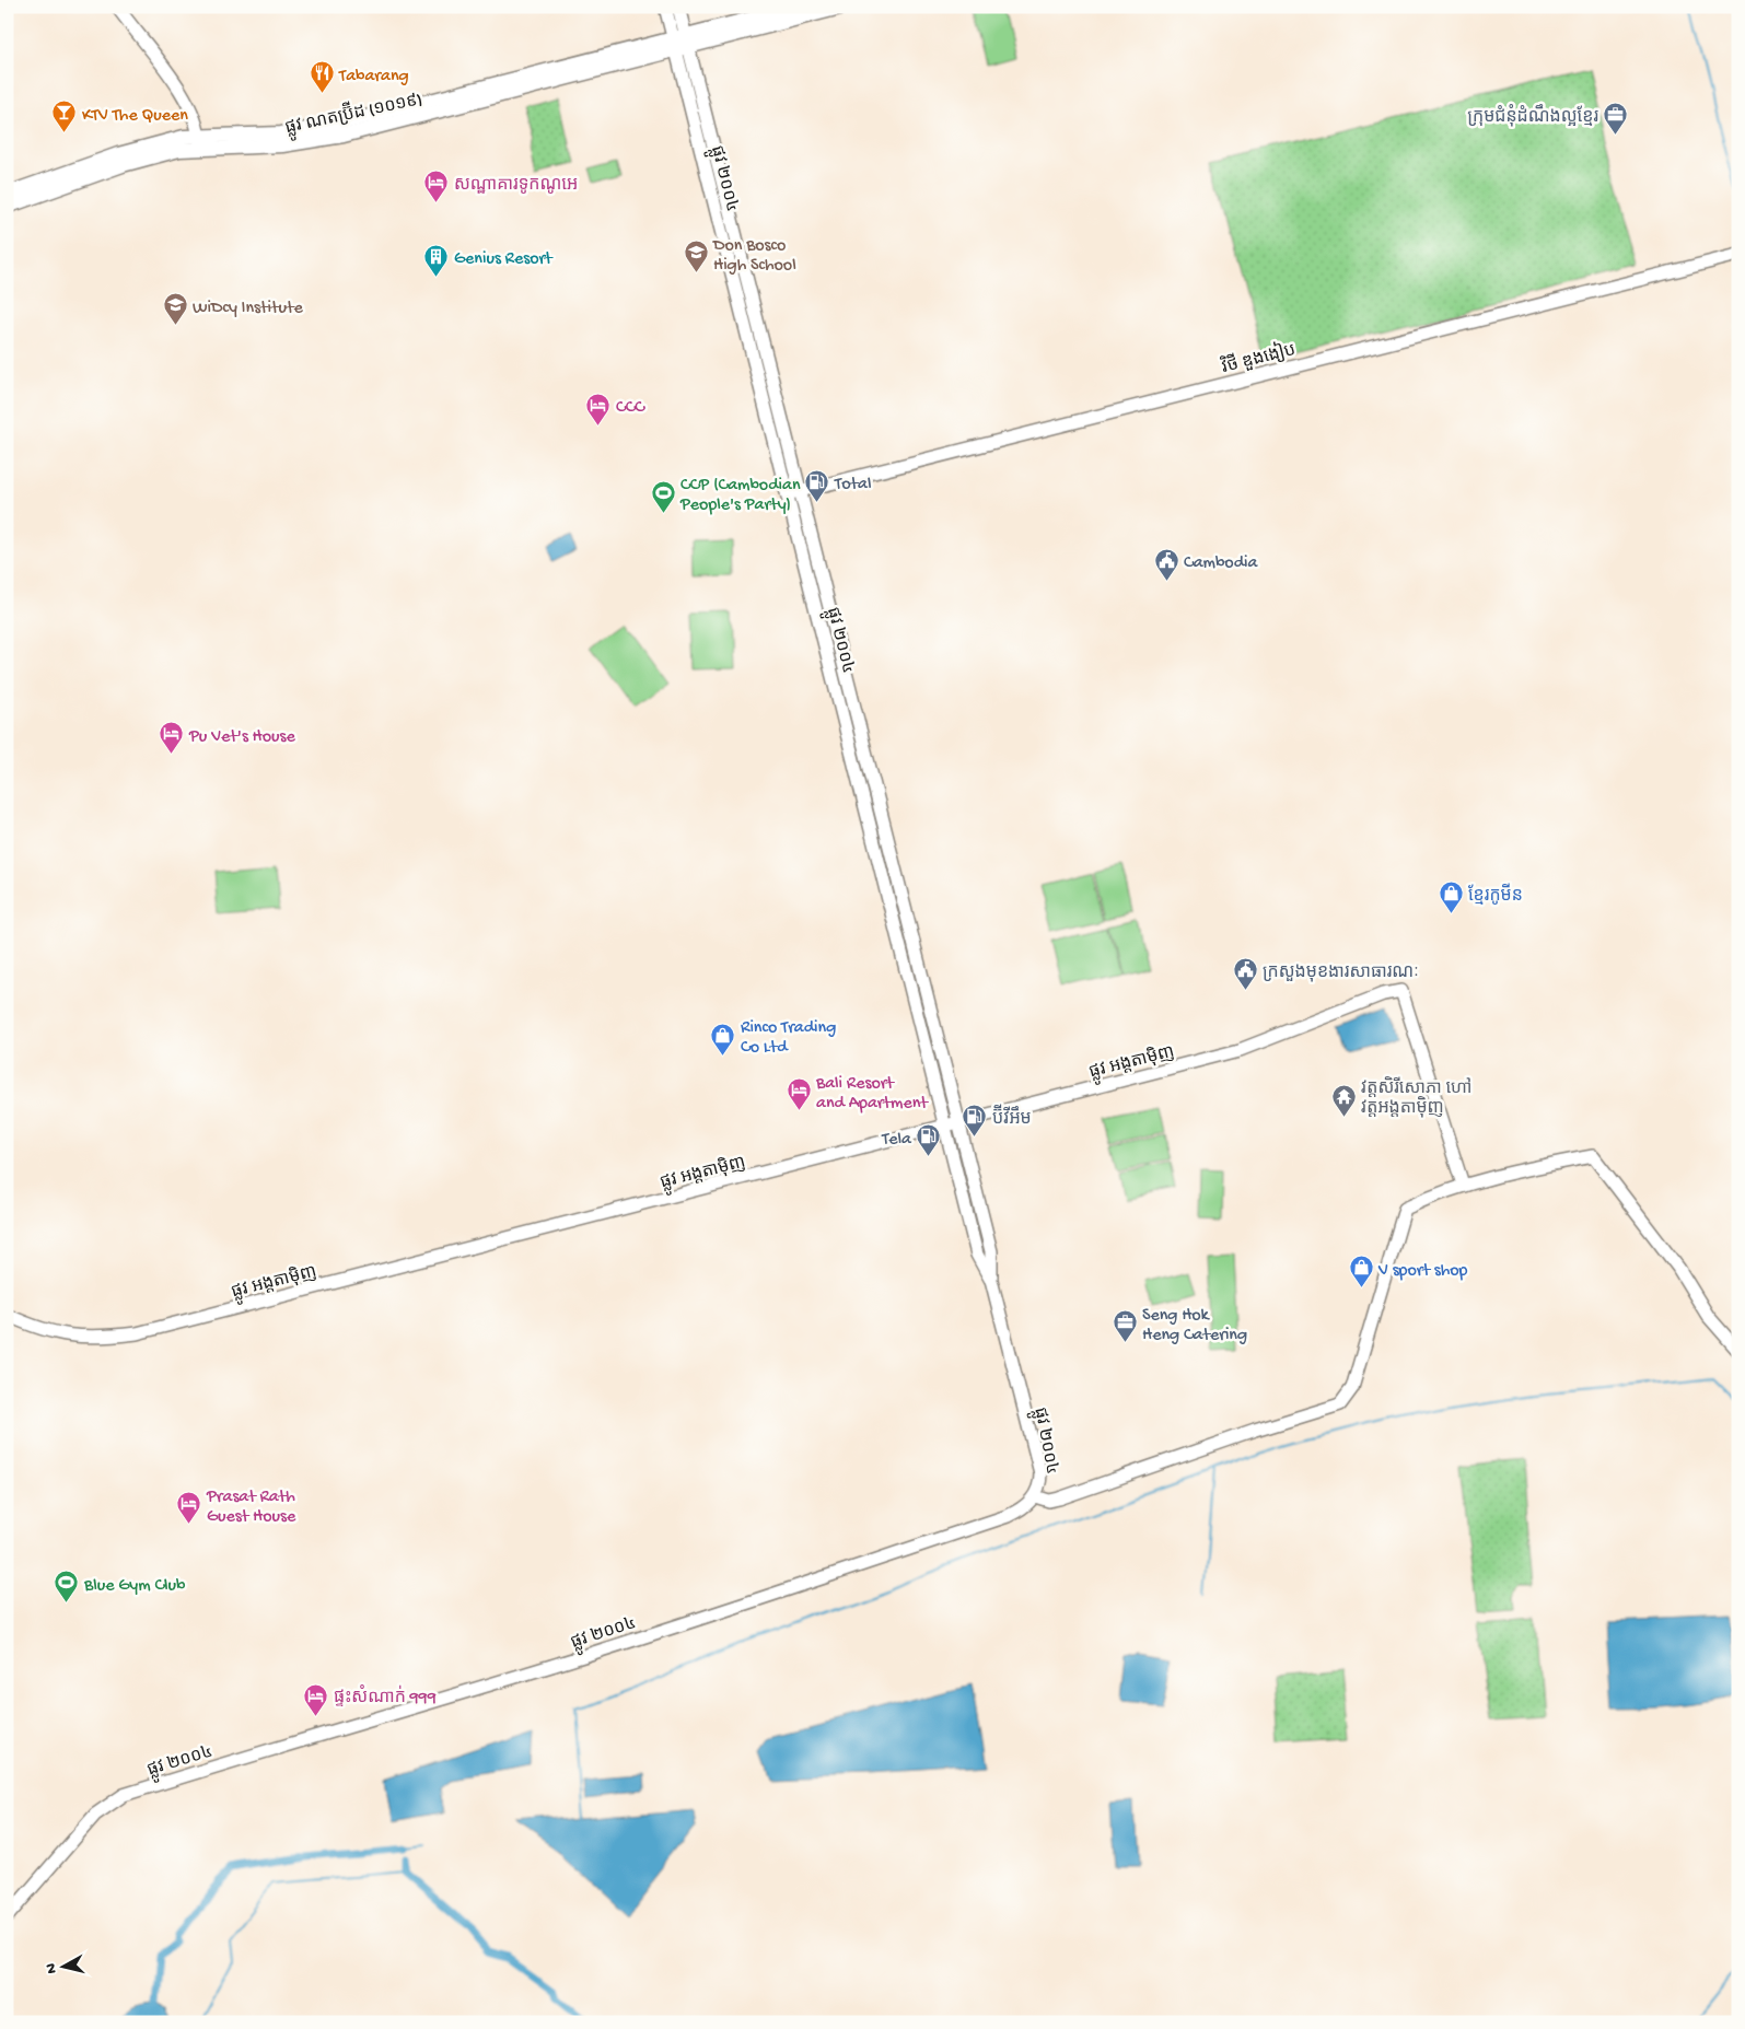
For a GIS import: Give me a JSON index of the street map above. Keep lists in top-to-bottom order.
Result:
{
  "streets": {
    "main road": [
      "ផ្លូវ ណតប្រ៊ីដ (១០១៩)",
      "ផ្លូវ ២០០៤",
      "វិថី ឌួងងៀប",
      "ផ្លូវ អង្តតាម៉ិញ"
    ]
  },
  "crossings": [
    ["ផ្លូវ ណតប្រ៊ីដ (១០១៩)", "ផ្លូវ ២០០៤"],
    ["ផ្លូវ ២០០៤", "វិថី ឌួងងៀប"],
    ["ផ្លូវ ២០០៤", "ផ្លូវ អង្តតាម៉ិញ"]
  ],
  "places": {
    "restaurant": ["Tabarang"],
    "bar": ["KTV The Queen"],
    "office": ["ក្រុមជំនុំដំណឹងល្អខ្មែរ", "Seng Hok Heng Catering"],
    "hotel": [
      "សណ្ឋាគារទូកណូអេ",
      "CCC",
      "Pu Vet's House",
      "Bali Resort and Apartment",
      "Prasat Rath Guest House",
      "ផ្ទះសំណាក់ 999"
    ],
    "school or university": ["Don Bosco High School", "WiDcy Institute"],
    "building": ["Genius Resort"],
    "fuel station": ["Total", "ប៊ីវីអឹម", "Tela"],
    "sports": ["CCP (Cambodian People's Party)", "Blue Gym Club"],
    "public building": ["Cambodia", "ក្រសួងមុខងារសាធារណៈ"],
    "shop": ["ខ្មែរកូមីន", "Rinco Trading Co Ltd", "V sport shop"],
    "temple": ["វត្តសិរីសោភា ហៅ វត្តអង្តតាម៉ិញ"]
  },
  "north": "left"
}
